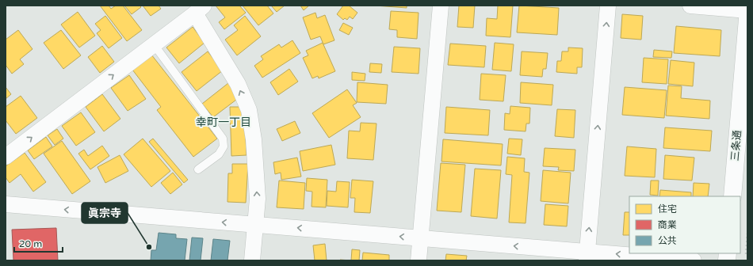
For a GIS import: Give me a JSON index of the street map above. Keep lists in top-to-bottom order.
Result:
{
  "streets": {
    "street": ["三条通"]
  },
  "districts": ["幸町一丁目"],
  "places": ["眞宗寺"],
  "legend": ["住宅", "商業", "公共"],
  "scale_bar": "20 m"
}
